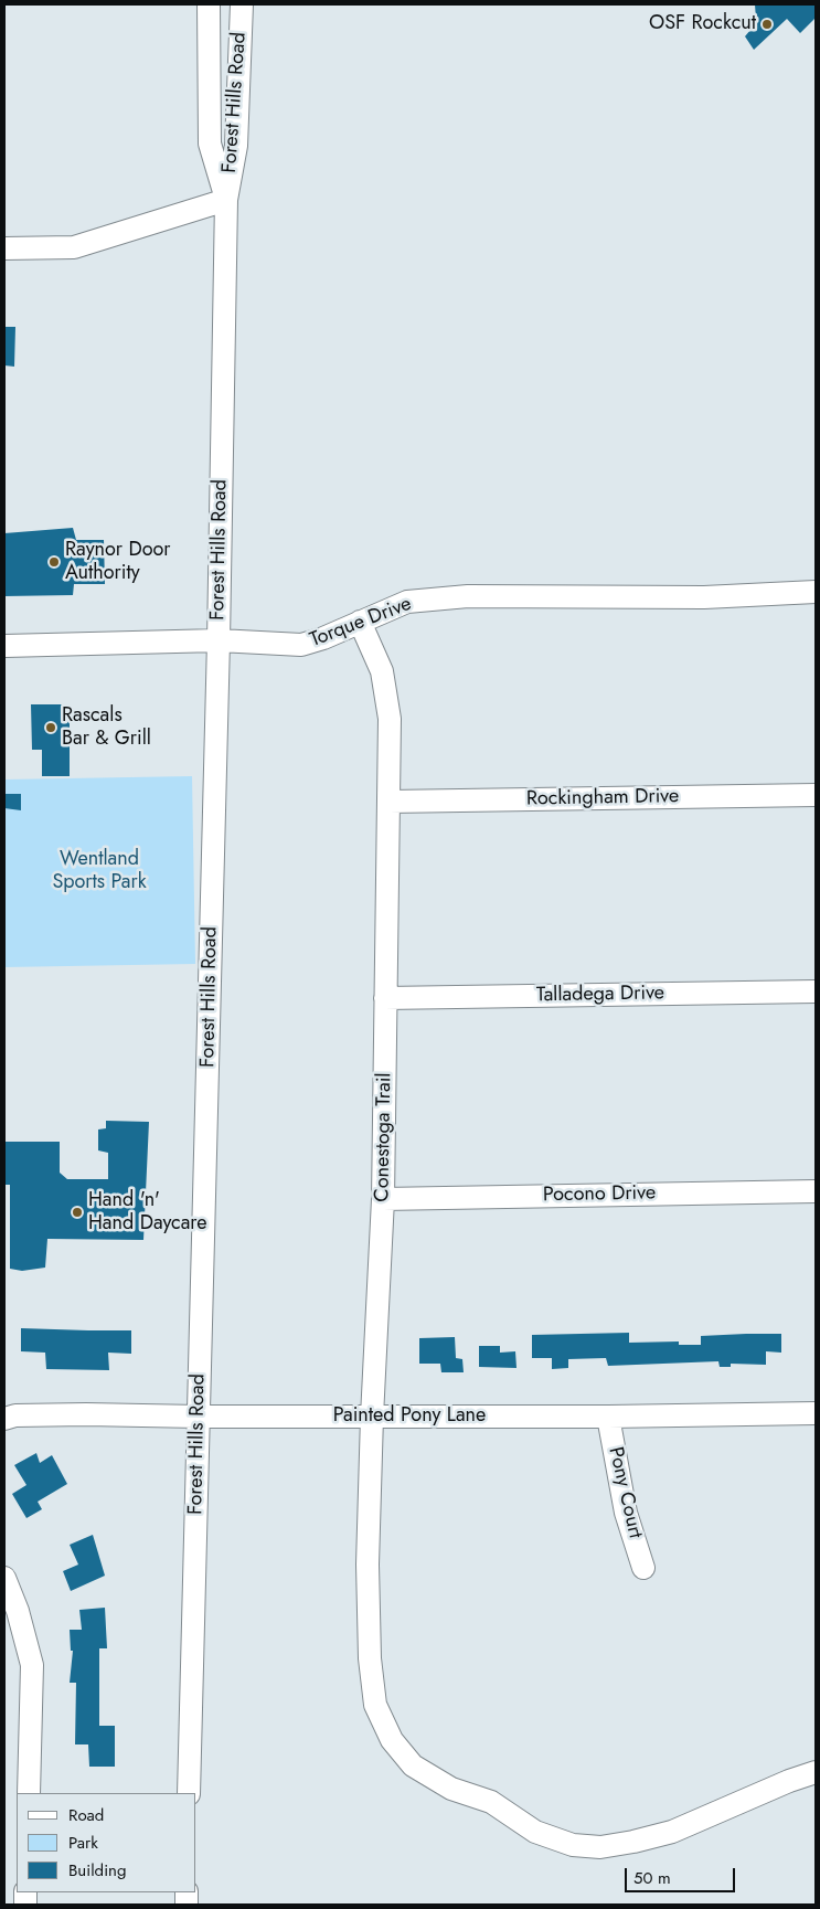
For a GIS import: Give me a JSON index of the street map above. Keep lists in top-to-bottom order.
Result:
{
  "streets": {
    "street": [
      "Forest Hills Road",
      "Torque Drive",
      "Rockingham Drive",
      "Talladega Drive",
      "Conestoga Trail",
      "Pocono Drive",
      "Painted Pony Lane",
      "Pony Court"
    ]
  },
  "crossings": [
    ["Forest Hills Road", "Torque Drive"],
    ["Forest Hills Road", "Painted Pony Lane"],
    ["Torque Drive", "Conestoga Trail"],
    ["Rockingham Drive", "Conestoga Trail"],
    ["Talladega Drive", "Conestoga Trail"],
    ["Conestoga Trail", "Pocono Drive"],
    ["Conestoga Trail", "Painted Pony Lane"],
    ["Painted Pony Lane", "Pony Court"]
  ],
  "parks": ["Wentland Sports Park"],
  "places": [
    "OSF Rockcut",
    "Raynor Door Authority",
    "Rascals Bar & Grill",
    "Hand 'n' Hand Daycare"
  ],
  "legend": ["Road", "Park", "Building"],
  "scale_bar": "50 m"
}
